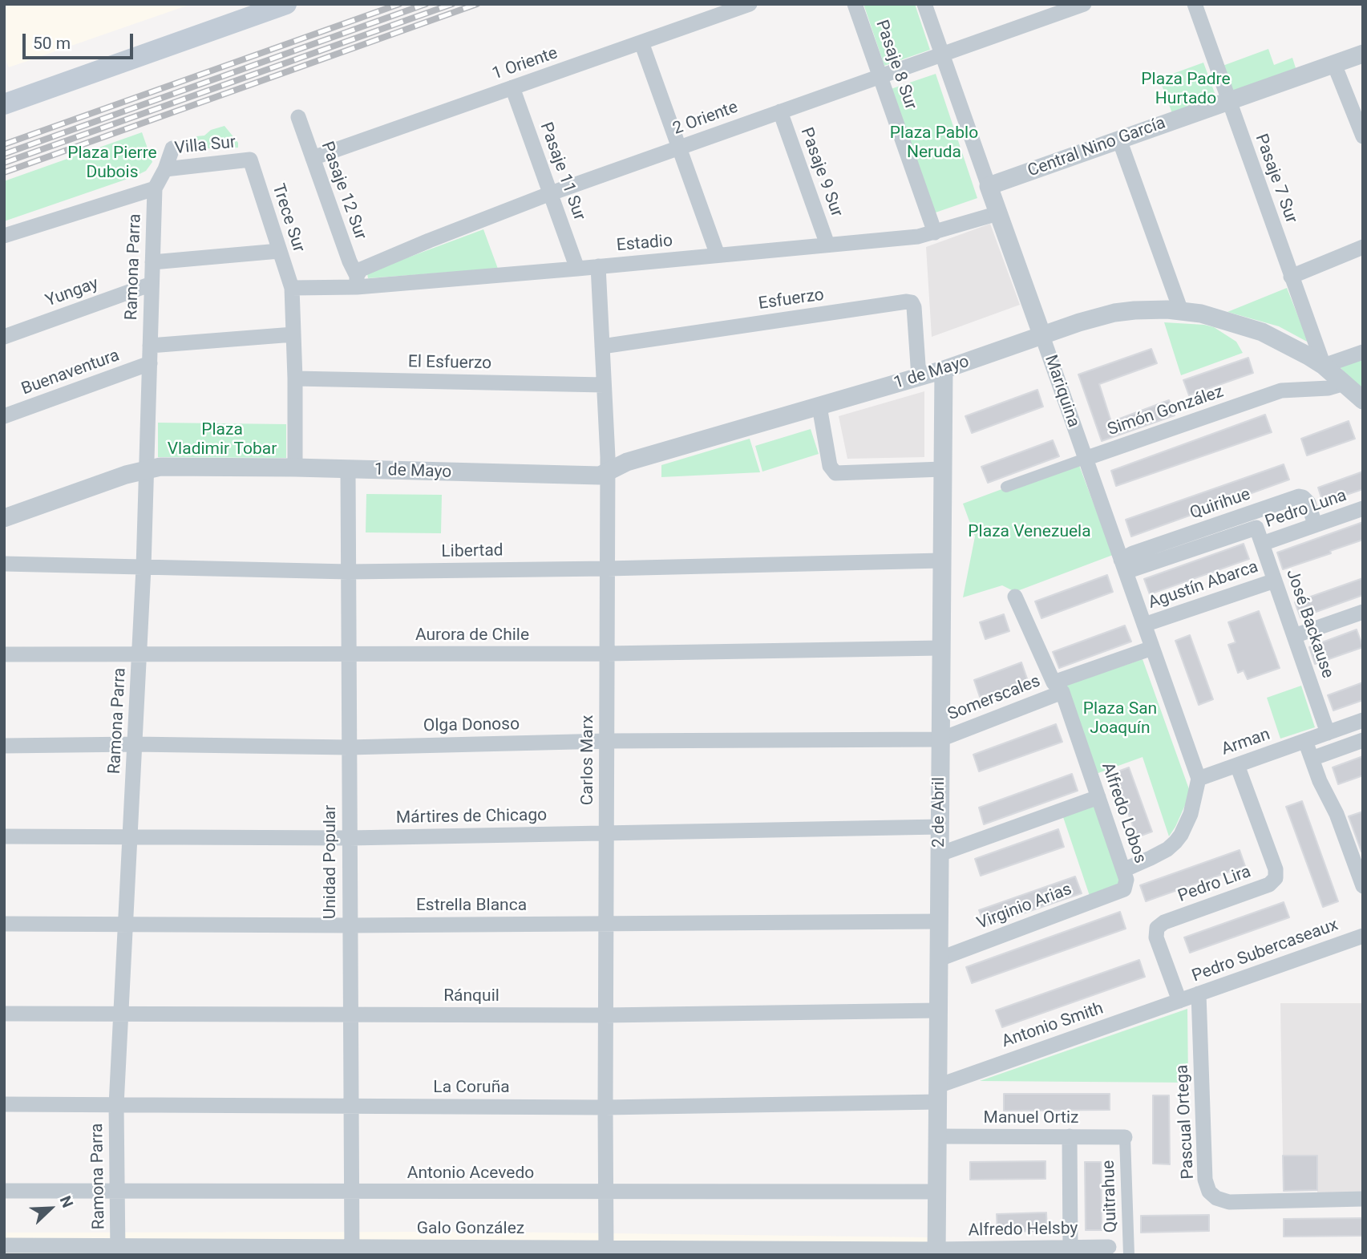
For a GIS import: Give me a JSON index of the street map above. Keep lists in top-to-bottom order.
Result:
{
  "streets": {
    "street": [
      "1 Oriente",
      "Pasaje 8 Sur",
      "2 Oriente",
      "Villa Sur",
      "Central Nino García",
      "Pasaje 11 Sur",
      "Pasaje 9 Sur",
      "Pasaje 7 Sur",
      "Pasaje 12 Sur",
      "Trece Sur",
      "Estadio",
      "Ramona Parra",
      "Yungay",
      "Esfuerzo",
      "El Esfuerzo",
      "Buenaventura",
      "1 de Mayo",
      "Mariquina",
      "Simón González",
      "Quirihue",
      "Pedro Luna",
      "Libertad",
      "Agustín Abarca",
      "José Backause",
      "Aurora de Chile",
      "Somerscales",
      "Olga Donoso",
      "Arman",
      "Carlos Marx",
      "2 de Abril",
      "Alfredo Lobos",
      "Mártires de Chicago",
      "Unidad Popular",
      "Pedro Lira",
      "Estrella Blanca",
      "Virginio Arias",
      "Pedro Subercaseaux",
      "Ránquil",
      "Antonio Smith",
      "La Coruña",
      "Manuel Ortiz",
      "Pascual Ortega",
      "Antonio Acevedo",
      "Quitrahue",
      "Galo González",
      "Alfredo Helsby"
    ]
  },
  "crossings": [
    ["1 Oriente", "Pasaje 11 Sur"],
    ["1 Oriente", "Pasaje 12 Sur"],
    ["Pasaje 8 Sur", "2 Oriente"],
    ["Pasaje 8 Sur", "Estadio"],
    ["2 Oriente", "Pasaje 11 Sur"],
    ["2 Oriente", "Pasaje 9 Sur"],
    ["2 Oriente", "Pasaje 12 Sur"],
    ["2 Oriente", "Estadio"],
    ["2 Oriente", "Mariquina"],
    ["Villa Sur", "Trece Sur"],
    ["Central Nino García", "Pasaje 7 Sur"],
    ["Central Nino García", "Mariquina"],
    ["Pasaje 11 Sur", "Estadio"],
    ["Pasaje 9 Sur", "Estadio"],
    ["Pasaje 7 Sur", "1 de Mayo"],
    ["Pasaje 12 Sur", "Estadio"],
    ["Trece Sur", "Estadio"],
    ["Estadio", "Mariquina"],
    ["Estadio", "Carlos Marx"],
    ["Ramona Parra", "Yungay"],
    ["Ramona Parra", "Buenaventura"],
    ["Ramona Parra", "1 de Mayo"],
    ["Ramona Parra", "Libertad"],
    ["Ramona Parra", "Aurora de Chile"],
    ["Ramona Parra", "Olga Donoso"],
    ["Ramona Parra", "Mártires de Chicago"],
    ["Ramona Parra", "Estrella Blanca"],
    ["Ramona Parra", "Ránquil"],
    ["Ramona Parra", "La Coruña"],
    ["Ramona Parra", "Antonio Acevedo"],
    ["Ramona Parra", "Galo González"],
    ["Esfuerzo", "1 de Mayo"],
    ["Esfuerzo", "Carlos Marx"],
    ["El Esfuerzo", "Carlos Marx"],
    ["1 de Mayo", "Mariquina"],
    ["1 de Mayo", "Simón González"],
    ["1 de Mayo", "Carlos Marx"],
    ["1 de Mayo", "2 de Abril"],
    ["1 de Mayo", "Unidad Popular"],
    ["Mariquina", "Simón González"],
    ["Mariquina", "Quirihue"],
    ["Mariquina", "Pedro Luna"],
    ["Mariquina", "Agustín Abarca"],
    ["Mariquina", "Somerscales"],
    ["Mariquina", "Arman"],
    ["Quirihue", "Pedro Luna"],
    ["Pedro Luna", "José Backause"],
    ["Libertad", "Carlos Marx"],
    ["Libertad", "2 de Abril"],
    ["Libertad", "Unidad Popular"],
    ["Agustín Abarca", "José Backause"],
    ["José Backause", "Arman"],
    ["Aurora de Chile", "Carlos Marx"],
    ["Aurora de Chile", "2 de Abril"],
    ["Aurora de Chile", "Unidad Popular"],
    ["Somerscales", "Olga Donoso"],
    ["Somerscales", "2 de Abril"],
    ["Somerscales", "Alfredo Lobos"],
    ["Olga Donoso", "Carlos Marx"],
    ["Olga Donoso", "2 de Abril"],
    ["Olga Donoso", "Unidad Popular"],
    ["Arman", "Pedro Lira"],
    ["Carlos Marx", "Mártires de Chicago"],
    ["Carlos Marx", "Estrella Blanca"],
    ["Carlos Marx", "Ránquil"],
    ["Carlos Marx", "La Coruña"],
    ["Carlos Marx", "Antonio Acevedo"],
    ["Carlos Marx", "Galo González"],
    ["2 de Abril", "Mártires de Chicago"],
    ["2 de Abril", "Estrella Blanca"],
    ["2 de Abril", "Virginio Arias"],
    ["2 de Abril", "Ránquil"],
    ["2 de Abril", "Antonio Smith"],
    ["2 de Abril", "La Coruña"],
    ["2 de Abril", "Manuel Ortiz"],
    ["2 de Abril", "Antonio Acevedo"],
    ["2 de Abril", "Galo González"],
    ["2 de Abril", "Alfredo Helsby"],
    ["Alfredo Lobos", "Virginio Arias"],
    ["Mártires de Chicago", "Unidad Popular"],
    ["Unidad Popular", "Estrella Blanca"],
    ["Unidad Popular", "Ránquil"],
    ["Unidad Popular", "La Coruña"],
    ["Unidad Popular", "Antonio Acevedo"],
    ["Unidad Popular", "Galo González"],
    ["Pedro Lira", "Pedro Subercaseaux"],
    ["Pedro Lira", "Antonio Smith"],
    ["Pedro Subercaseaux", "Antonio Smith"],
    ["Pedro Subercaseaux", "Pascual Ortega"],
    ["Antonio Smith", "La Coruña"],
    ["Manuel Ortiz", "Quitrahue"],
    ["Galo González", "Alfredo Helsby"]
  ],
  "parks": [
    "Plaza Padre Hurtado",
    "Plaza Pablo Neruda",
    "Plaza Pierre Dubois",
    "Plaza Vladimir Tobar",
    "Plaza Venezuela",
    "Plaza San Joaquín"
  ],
  "scale_bar": "50 m",
  "north": "top right"
}
